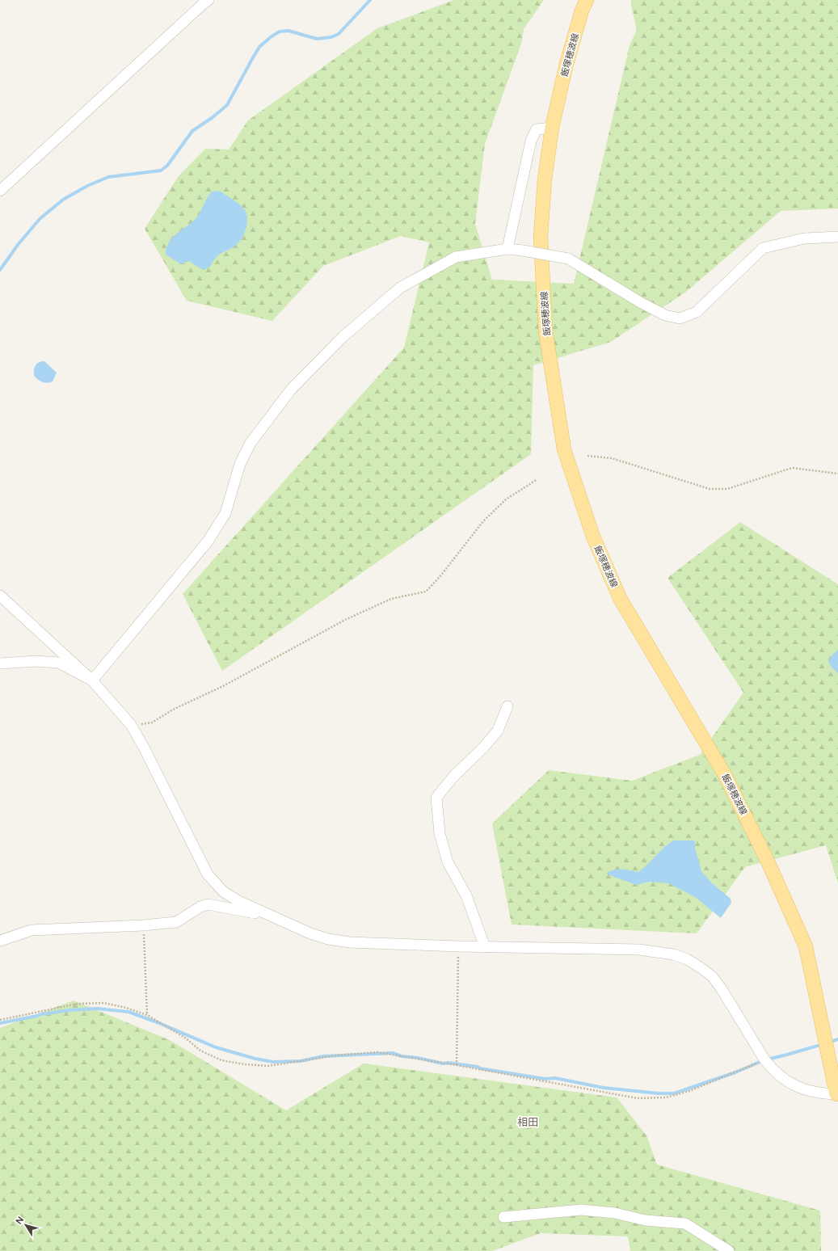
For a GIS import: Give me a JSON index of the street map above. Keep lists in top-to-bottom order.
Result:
{
  "streets": {
    "main road": ["飯塚穂波線"]
  },
  "districts": ["相田"],
  "north": "top left"
}
